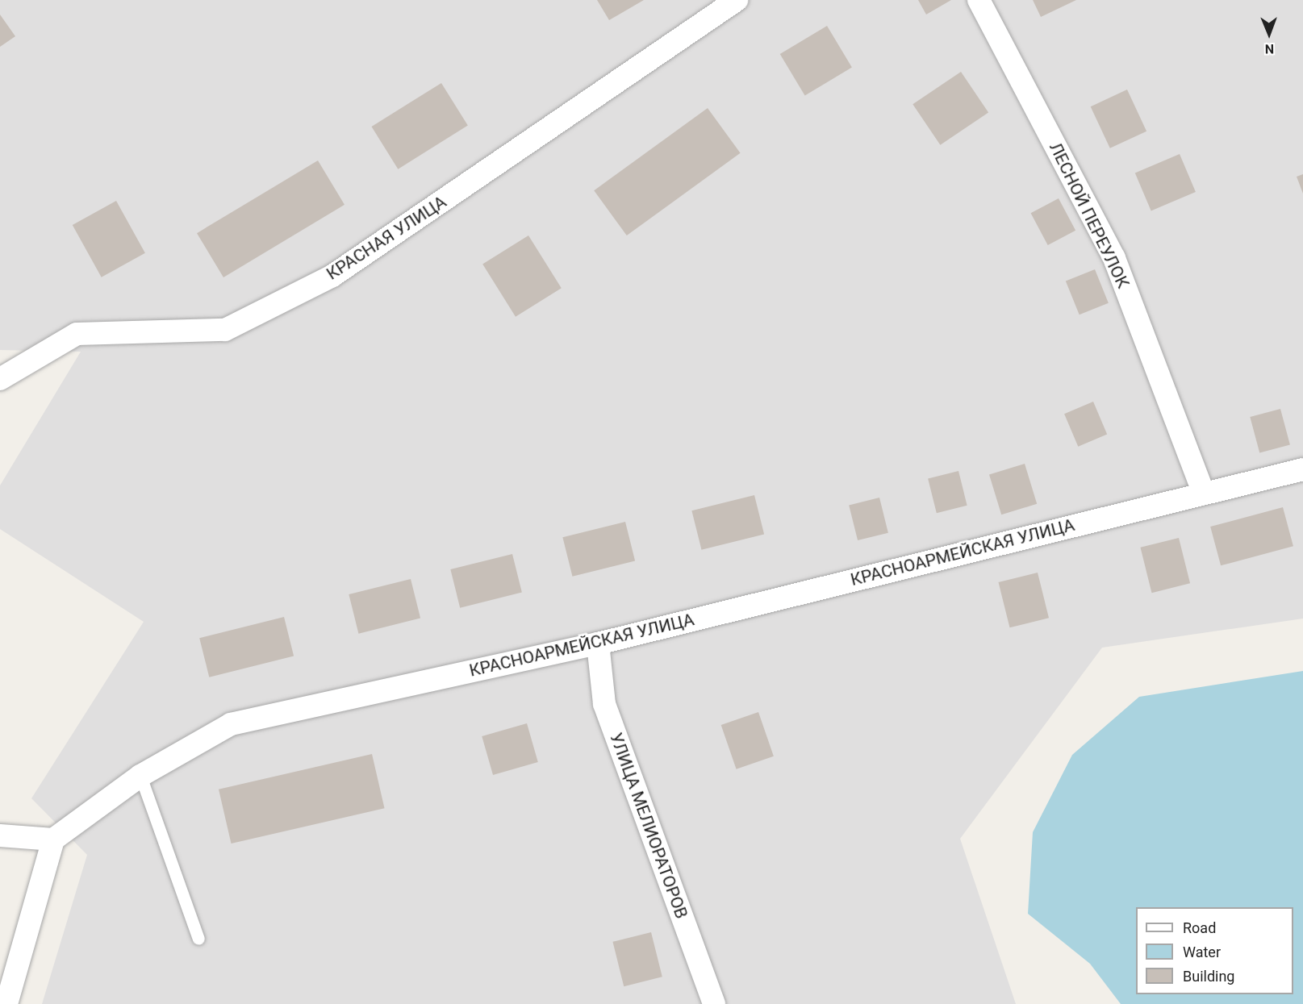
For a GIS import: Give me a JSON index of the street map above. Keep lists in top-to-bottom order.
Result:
{
  "streets": {
    "street": [
      "ЛЕСНОЙ ПЕРЕУЛОК",
      "КРАСНАЯ УЛИЦА",
      "КРАСНОАРМЕЙСКАЯ УЛИЦА",
      "УЛИЦА МЕЛИОРАТОРОВ"
    ]
  },
  "crossings": [
    ["ЛЕСНОЙ ПЕРЕУЛОК", "КРАСНОАРМЕЙСКАЯ УЛИЦА"],
    ["КРАСНОАРМЕЙСКАЯ УЛИЦА", "УЛИЦА МЕЛИОРАТОРОВ"]
  ],
  "legend": ["Road", "Water", "Building"],
  "north": "bottom"
}
